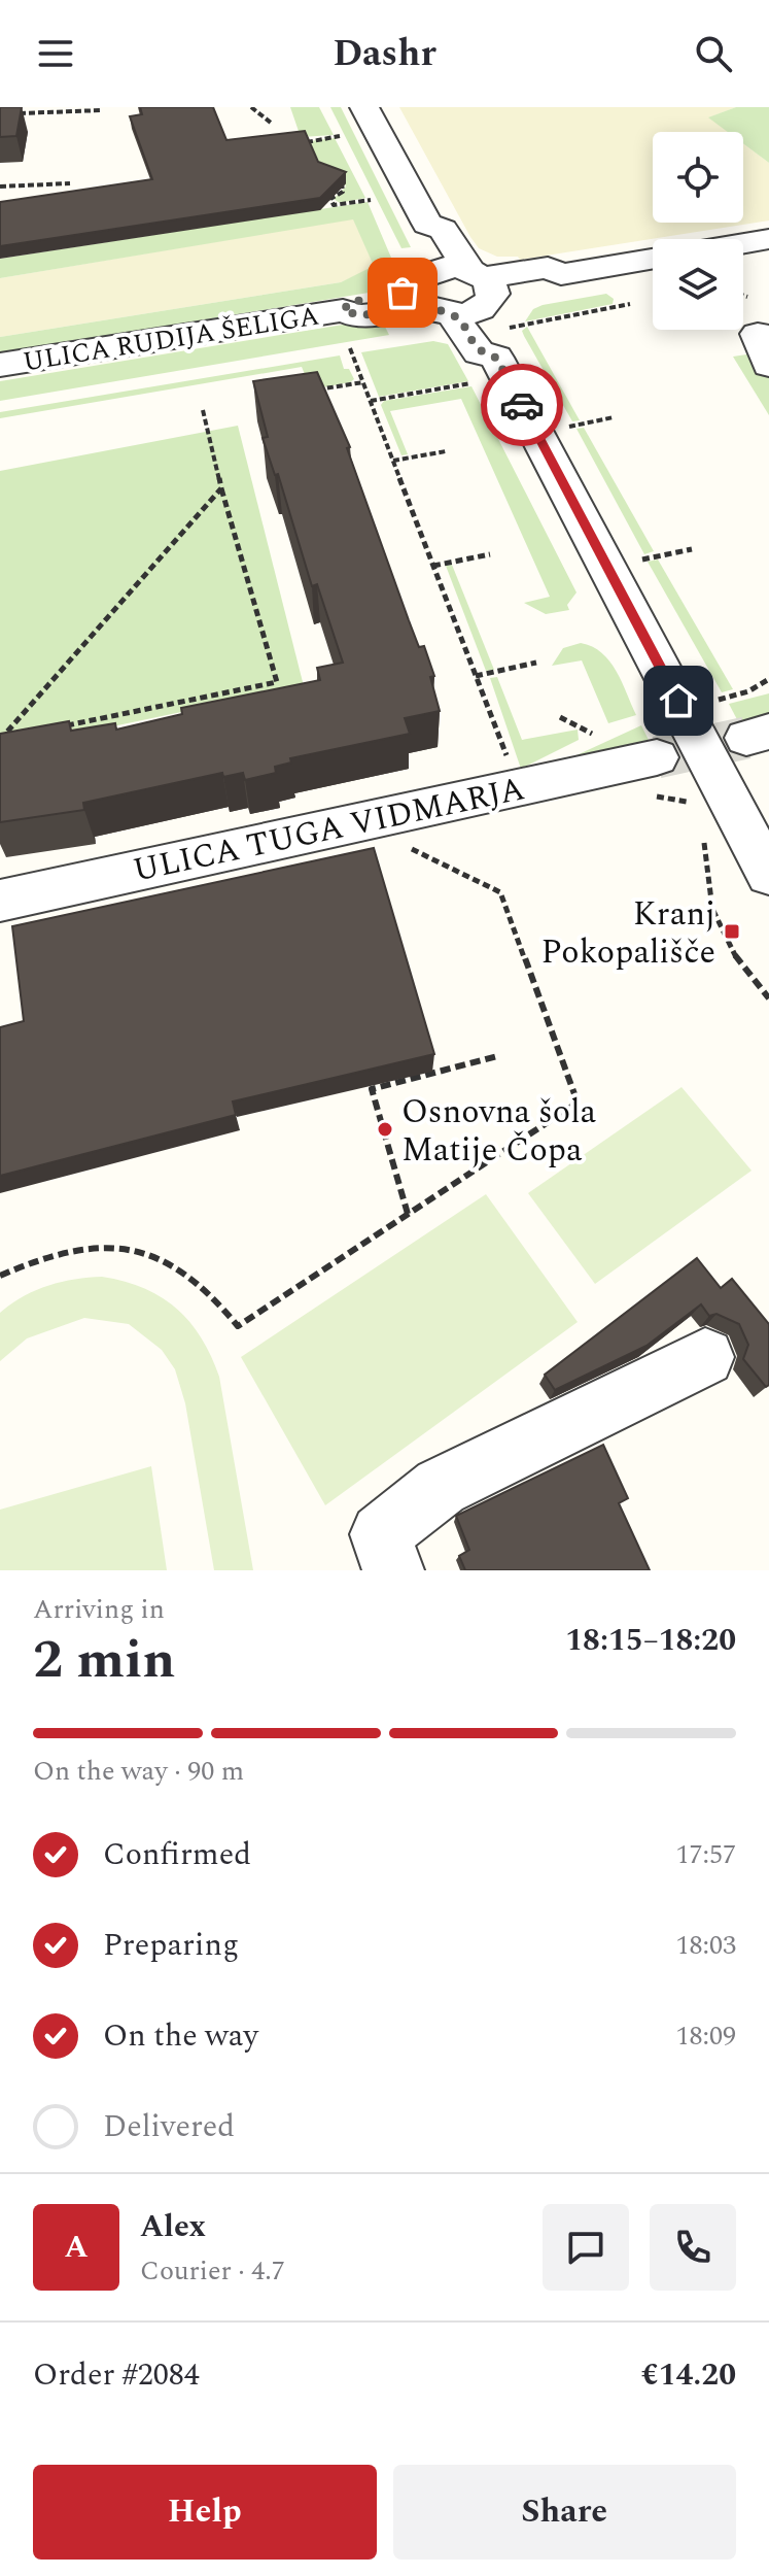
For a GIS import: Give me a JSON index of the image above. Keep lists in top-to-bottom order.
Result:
{
  "streets": {
    "street": ["ULICA RUDIJA ŠELIGA", "ULICA TUGA VIDMARJA"]
  },
  "places": {
    "transit": ["Kranj Pokopališče"],
    "other": ["Osnovna šola Matije Čopa"]
  },
  "page": {
    "header": "Dashr",
    "heading": ["2 min", "Arriving in", "18:15–18:20"],
    "panel": [
      "Alex",
      "Courier · 4.7",
      "Order #2084",
      "€14.20"
    ],
    "bar": "On the way · 90 m",
    "list": [
      ["Confirmed", "17:57"],
      ["Preparing", "18:03"],
      ["On the way", "18:09"],
      "Delivered"
    ],
    "round": "A",
    "buttons": ["Help", "Share"]
  }
}
